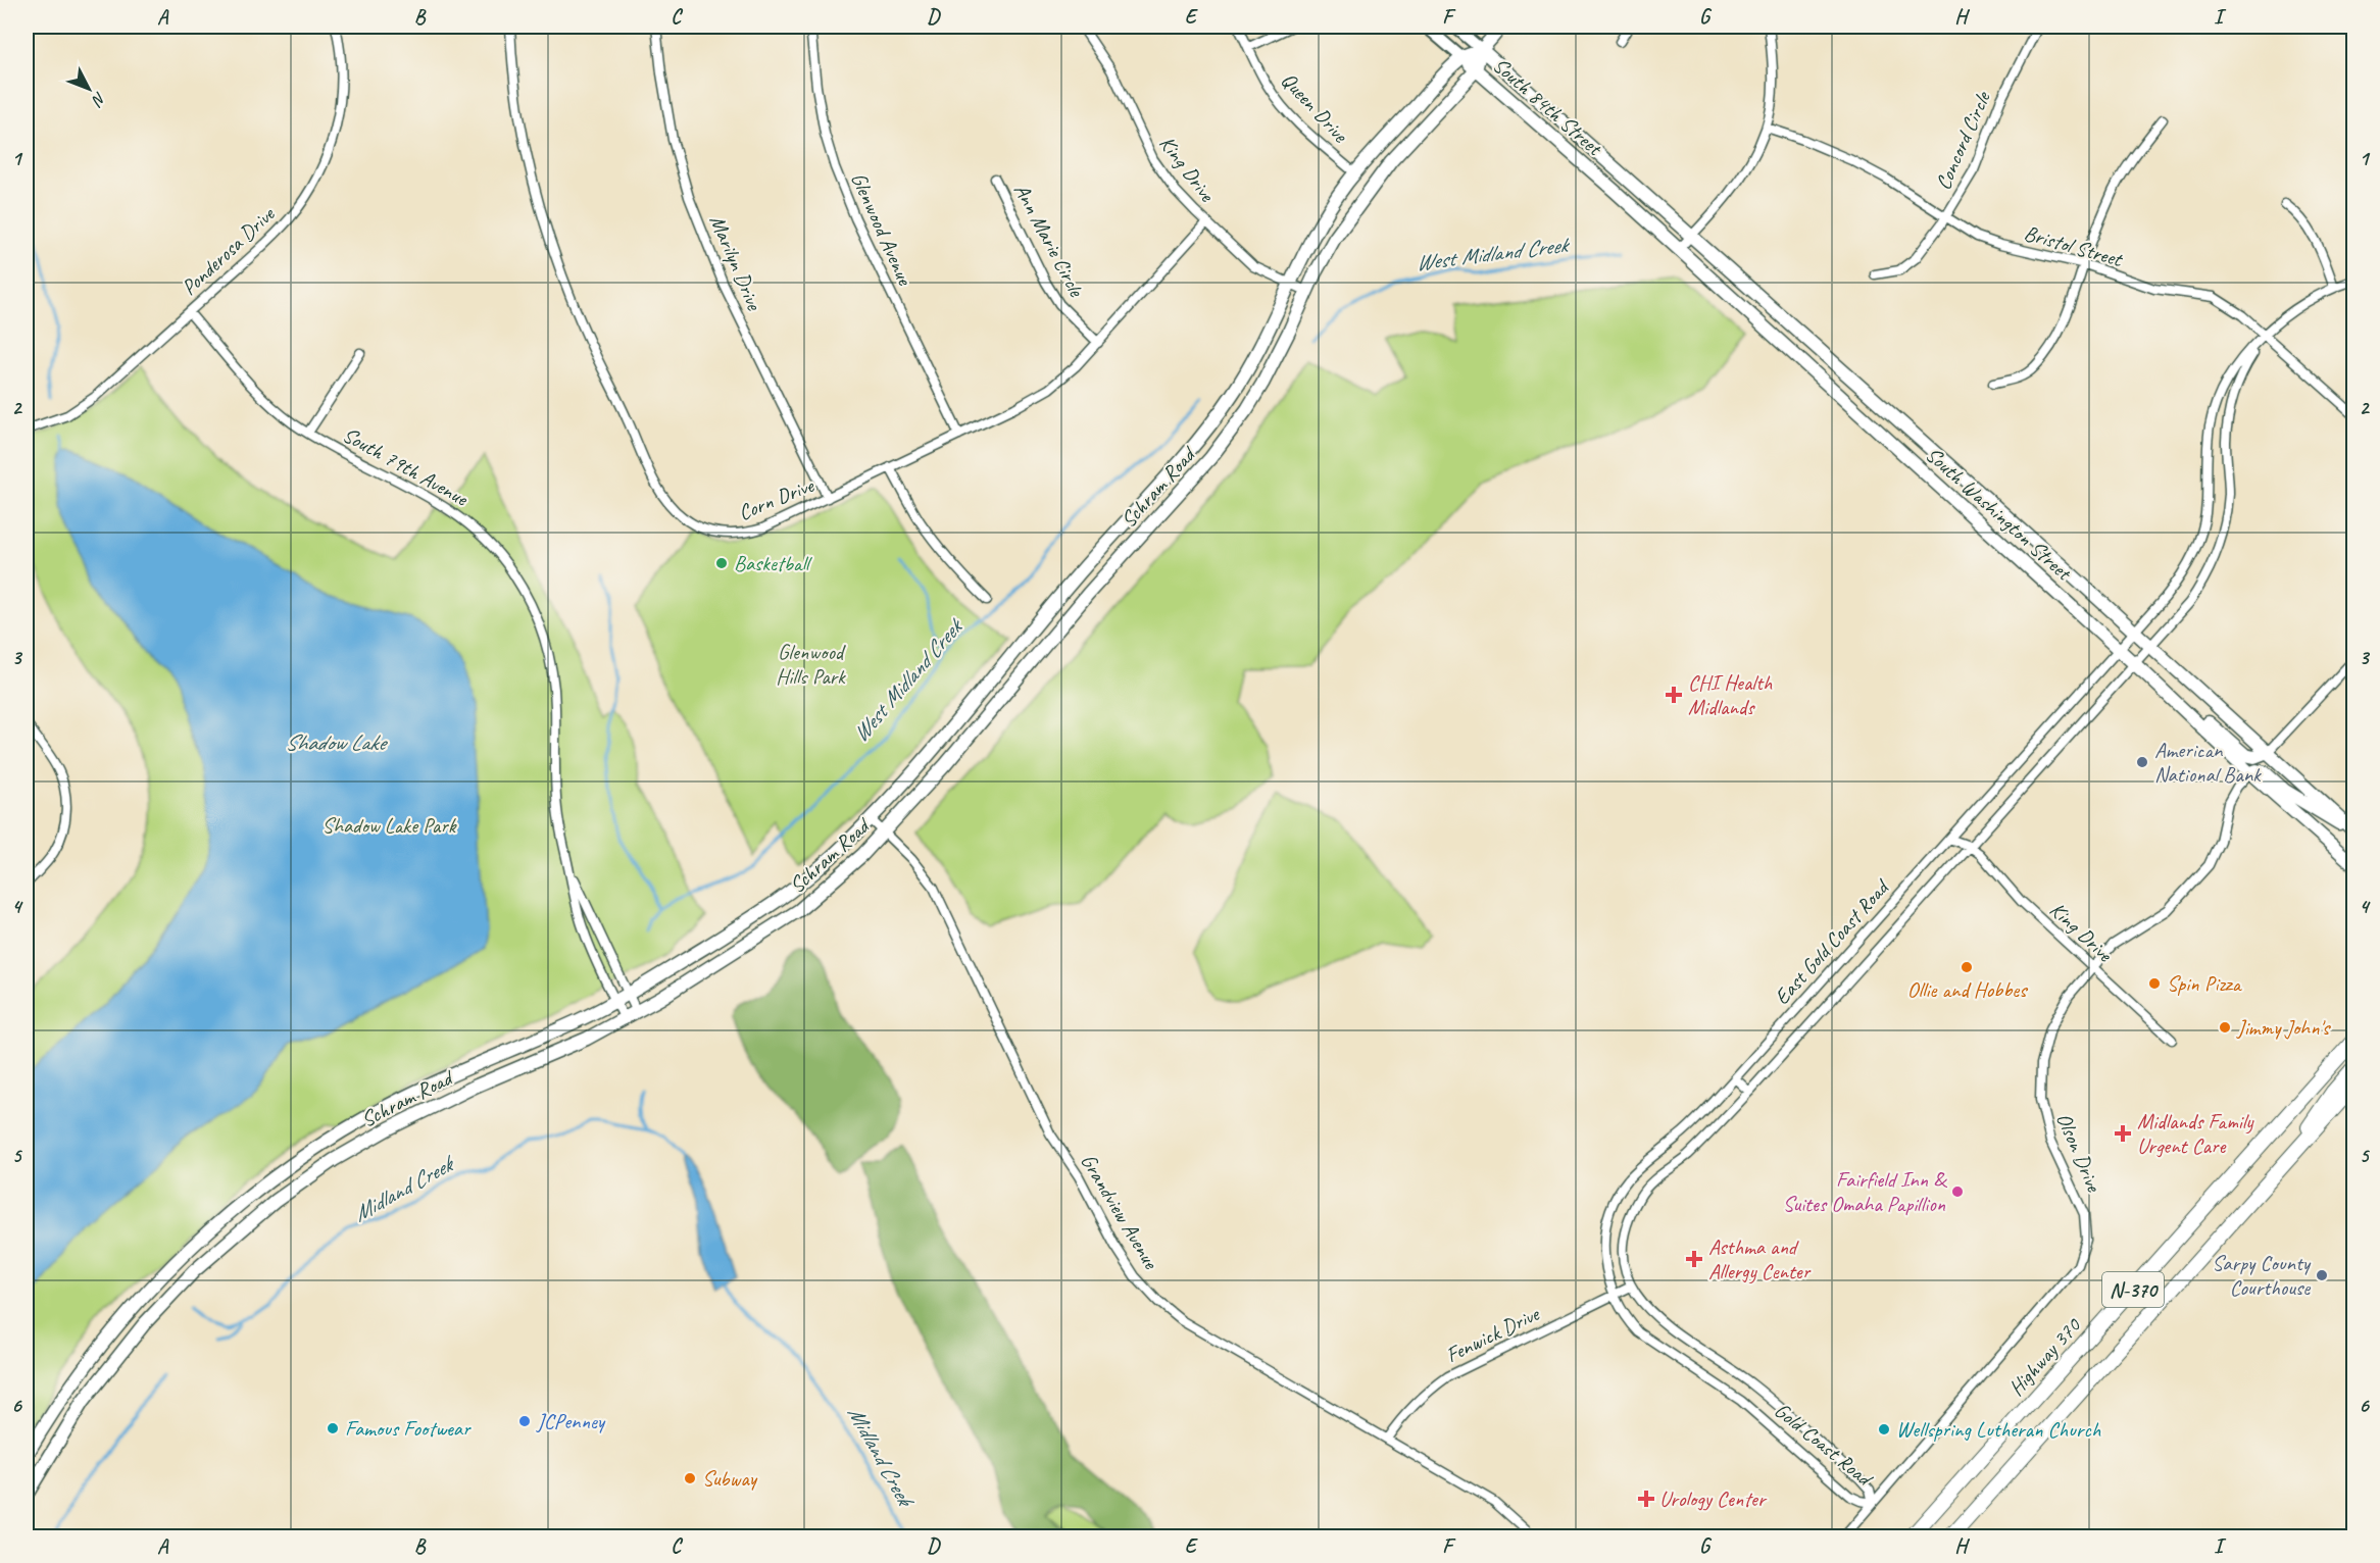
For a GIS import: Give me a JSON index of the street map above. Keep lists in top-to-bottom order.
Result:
{
  "streets": {
    "highway": ["N-370", "Highway 370"],
    "main road": ["South 84th Street", "Schram Road", "South Washington Street"],
    "street": [
      "Queen Drive",
      "Concord Circle",
      "King Drive",
      "Glenwood Avenue",
      "Ann Marie Circle",
      "Bristol Street",
      "Ponderosa Drive",
      "Marilyn Drive",
      "South 79th Avenue",
      "Corn Drive",
      "East Gold Coast Road",
      "Olson Drive",
      "Grandview Avenue",
      "Fenwick Drive",
      "Gold Coast Road"
    ]
  },
  "crossings": [
    ["South 84th Street", "Schram Road"],
    ["South 84th Street", "South Washington Street"],
    ["Queen Drive", "Schram Road"],
    ["Concord Circle", "Bristol Street"],
    ["King Drive", "Schram Road"],
    ["King Drive", "Corn Drive"],
    ["King Drive", "East Gold Coast Road"],
    ["King Drive", "Olson Drive"],
    ["Glenwood Avenue", "Corn Drive"],
    ["Ann Marie Circle", "Corn Drive"],
    ["Bristol Street", "East Gold Coast Road"],
    ["Ponderosa Drive", "South 79th Avenue"],
    ["Marilyn Drive", "Corn Drive"],
    ["South 79th Avenue", "Schram Road"],
    ["Schram Road", "Grandview Avenue"],
    ["South Washington Street", "East Gold Coast Road"],
    ["South Washington Street", "Olson Drive"],
    ["East Gold Coast Road", "Fenwick Drive"],
    ["East Gold Coast Road", "Gold Coast Road"],
    ["Olson Drive", "Gold Coast Road"],
    ["Grandview Avenue", "Fenwick Drive"],
    ["Fenwick Drive", "Gold Coast Road"]
  ],
  "water": ["West Midland Creek", "Shadow Lake", "Midland Creek"],
  "parks": ["Glenwood Hills Park", "Shadow Lake Park"],
  "places": {
    "other": [
      "Basketball",
      "American National Bank",
      "Ollie and Hobbes",
      "Spin Pizza",
      "Jimmy John's",
      "Fairfield Inn & Suites Omaha Papillion",
      "Sarpy County Courthouse",
      "JCPenney",
      "Famous Footwear",
      "Wellspring Lutheran Church",
      "Subway"
    ],
    "health": [
      "CHI Health Midlands",
      "Midlands Family Urgent Care",
      "Asthma and Allergy Center",
      "Urology Center"
    ]
  },
  "north": "bottom right",
  "grid": {
    "columns": [
      "A",
      "B",
      "C",
      "D",
      "E",
      "F",
      "G",
      "H",
      "I"
    ],
    "rows": [
      "1",
      "2",
      "3",
      "4",
      "5",
      "6"
    ]
  }
}
